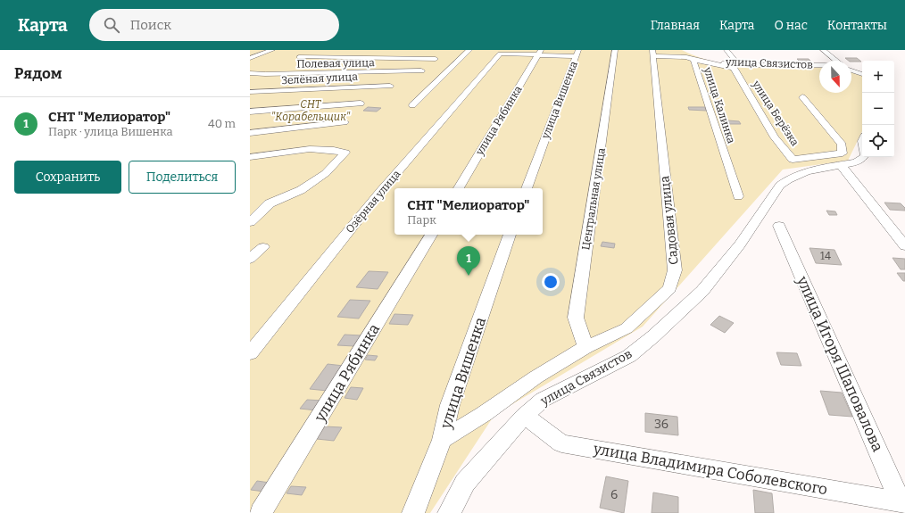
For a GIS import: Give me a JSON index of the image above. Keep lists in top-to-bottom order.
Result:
{
  "streets": {
    "street": [
      "Полевая улица",
      "улица Связистов",
      "Зелёная улица",
      "улица Вишенка",
      "улица Калинка",
      "улица Берёзка",
      "улица Рябинка",
      "Центральная улица",
      "Озёрная улица",
      "Садовая улица",
      "улица Игоря Шаповалова",
      "улица Владимира Соболевского"
    ]
  },
  "crossings": [
    ["улица Связистов", "улица Владимира Соболевского"],
    ["улица Вишенка", "Садовая улица"],
    ["улица Калинка", "улица Берёзка"],
    ["улица Калинка", "Садовая улица"],
    ["улица Рябинка", "Озёрная улица"],
    ["Центральная улица", "Садовая улица"],
    ["улица Игоря Шаповалова", "улица Владимира Соболевского"]
  ],
  "parks": ["СНТ \"Корабельщик\""],
  "house_numbers": ["14", "36", "6"],
  "north": "bottom",
  "page": {
    "header": "Карта",
    "search": "Поиск",
    "nav": [
      "Главная",
      "Карта",
      "О нас",
      "Контакты"
    ],
    "heading": "Рядом",
    "map_buttons": ["+", "−"],
    "list": [
      {
        "mark": "1",
        "name": "СНТ \"Мелиоратор\"",
        "note": "Парк · улица Вишенка",
        "value": "40 m"
      }
    ],
    "buttons": ["Сохранить", "Поделиться"],
    "popup": ["СНТ \"Мелиоратор\"", "Парк"],
    "pins": "1"
  }
}
